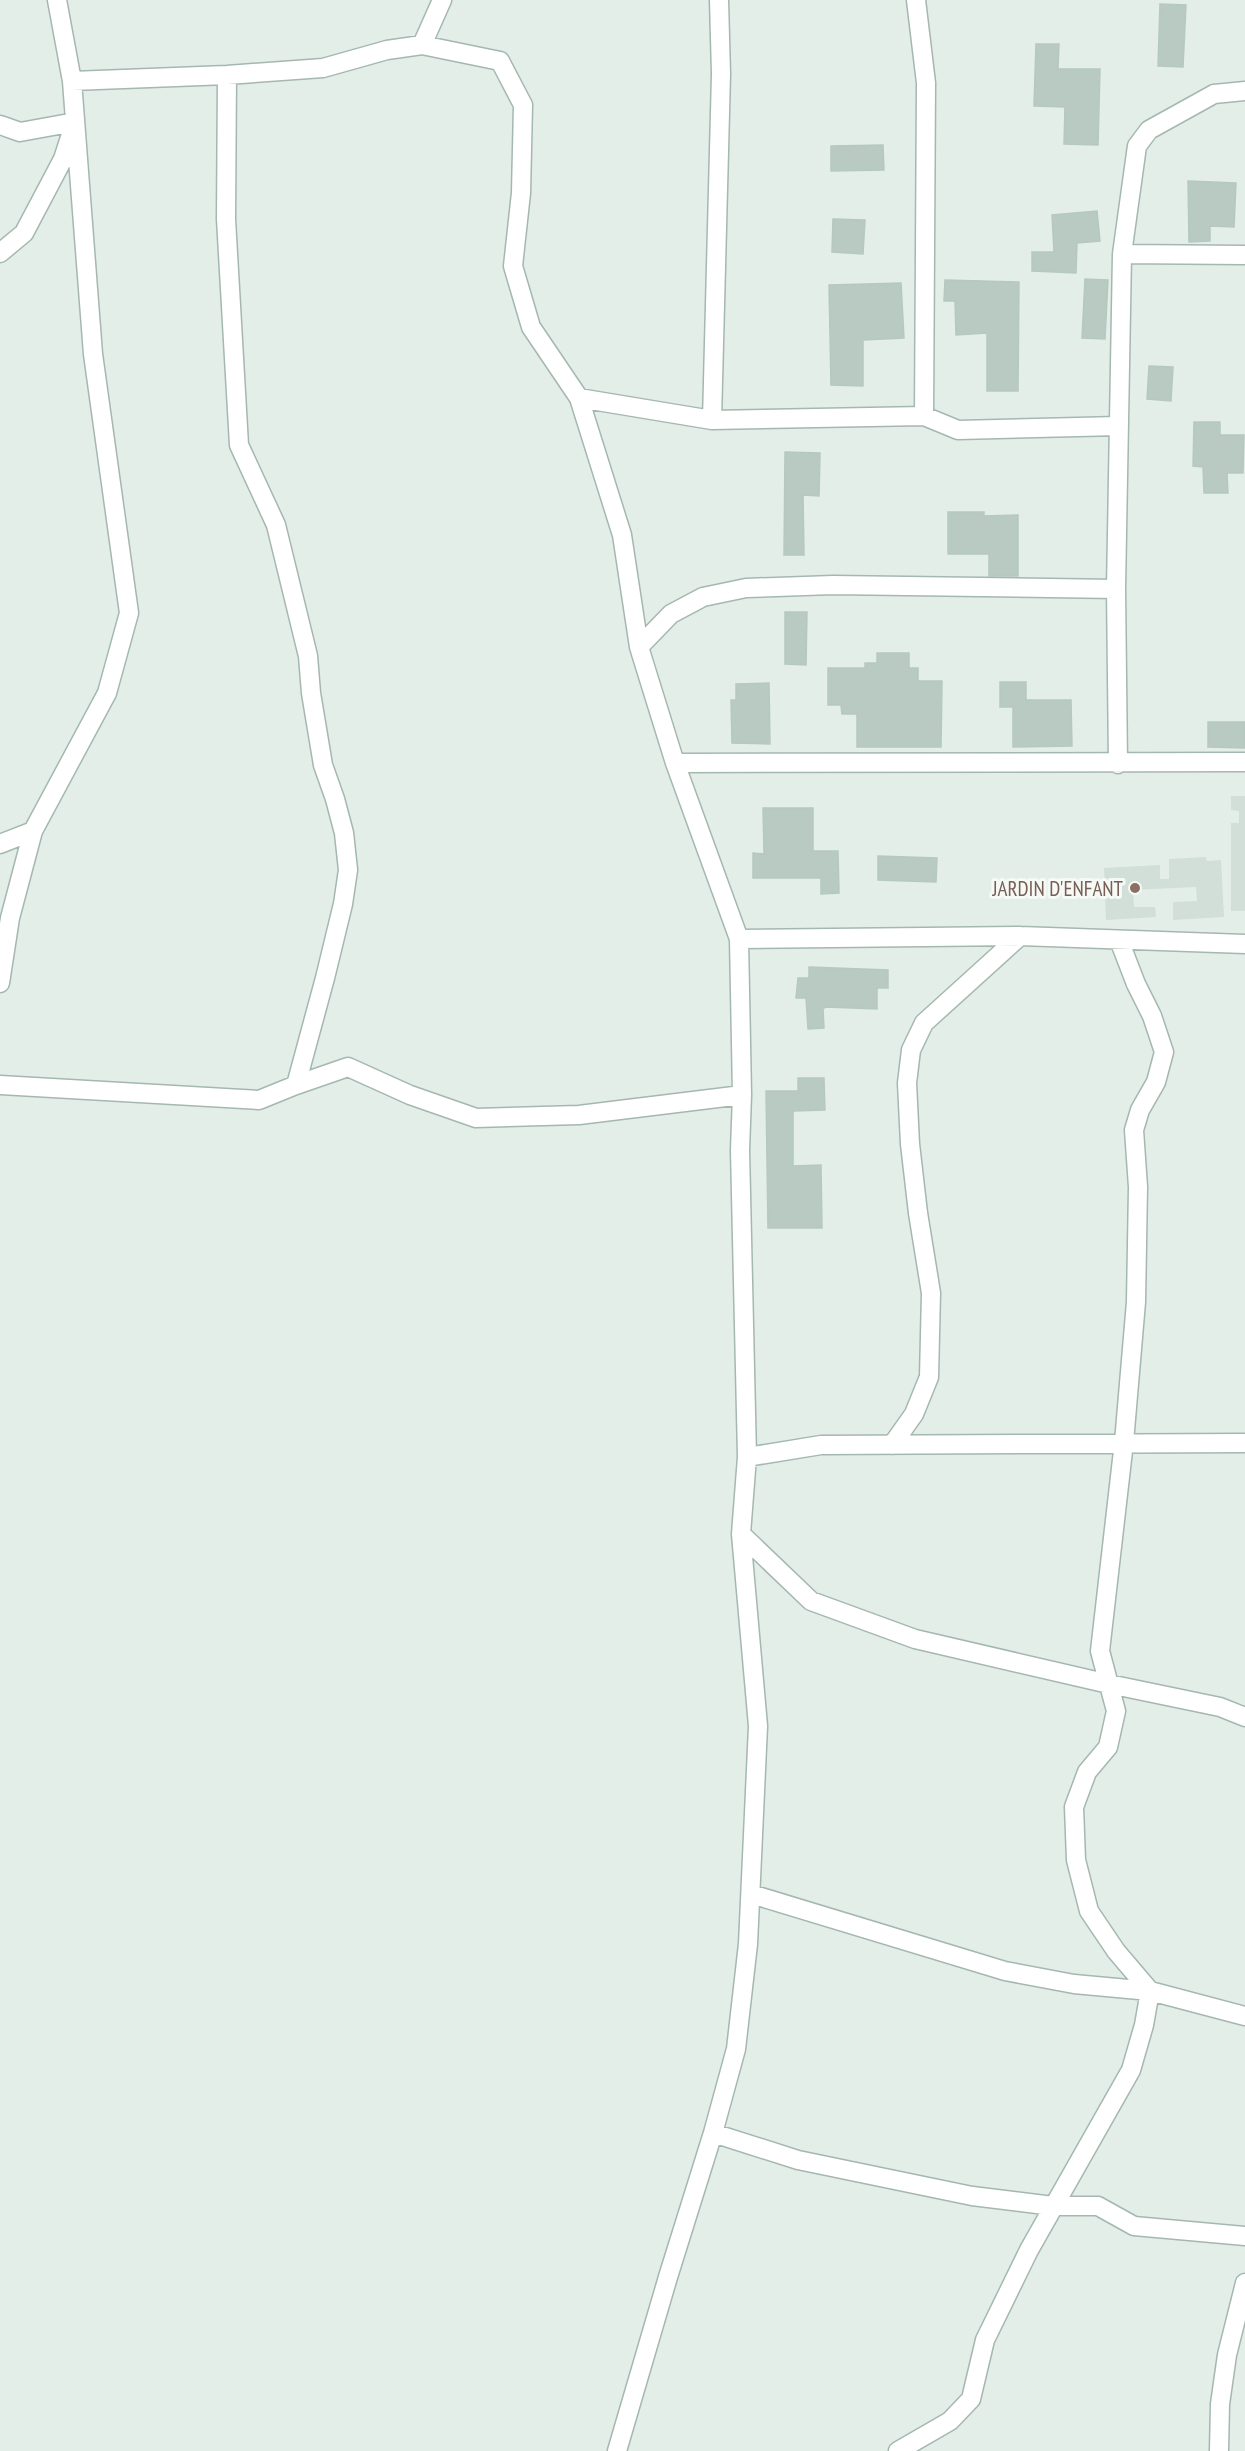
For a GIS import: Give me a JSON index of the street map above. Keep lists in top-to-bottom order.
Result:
{
  "places": ["JARDIN D'ENFANT"]
}
